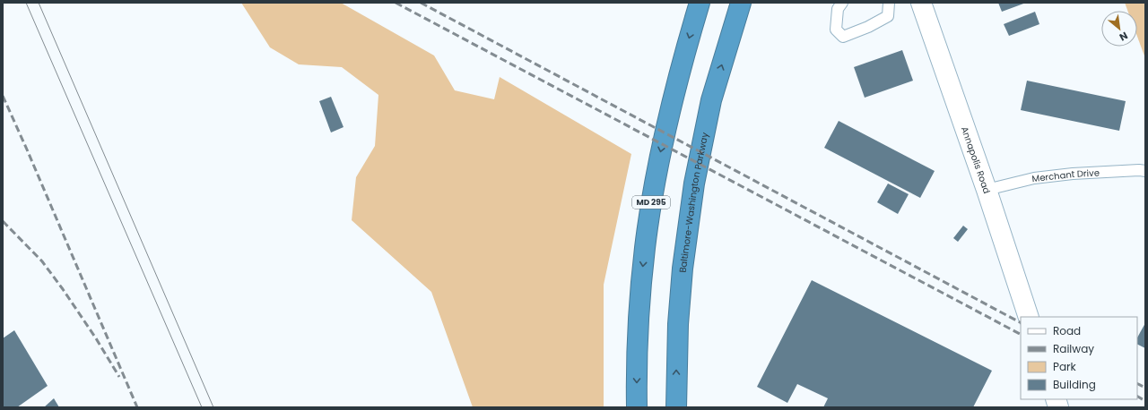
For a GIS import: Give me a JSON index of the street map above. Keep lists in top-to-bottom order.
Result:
{
  "streets": {
    "highway": ["MD 295", "Baltimore-Washington Parkway"],
    "main road": ["Annapolis Road"],
    "lane": ["Merchant Drive"]
  },
  "crossings": [
    ["Annapolis Road", "Merchant Drive"]
  ],
  "legend": [
    "Road",
    "Railway",
    "Park",
    "Building"
  ],
  "north": "bottom right"
}
